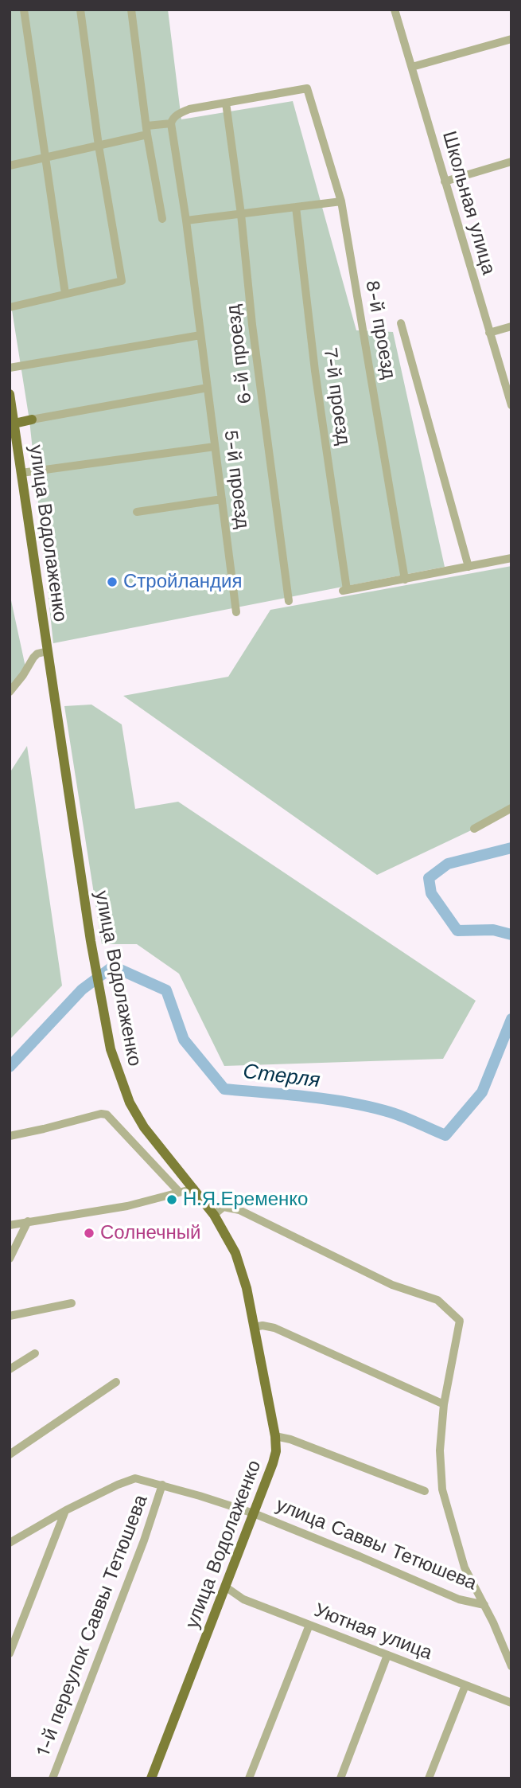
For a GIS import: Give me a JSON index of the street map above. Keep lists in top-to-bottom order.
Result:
{
  "streets": {
    "main road": ["улица Водолаженко"],
    "street": [
      "Школьная улица",
      "8-й проезд",
      "6-й проезд",
      "7-й проезд",
      "5-й проезд",
      "улица Саввы Тетюшева",
      "1-й переулок Саввы Тетюшева",
      "Уютная улица"
    ]
  },
  "crossings": [
    ["8-й проезд", "6-й проезд"],
    ["8-й проезд", "7-й проезд"],
    ["улица Водолаженко", "улица Саввы Тетюшева"],
    ["улица Водолаженко", "Уютная улица"],
    ["улица Саввы Тетюшева", "1-й переулок Саввы Тетюшева"]
  ],
  "water": ["Стерля"],
  "places": ["Стройландия", "Н.Я.Еременко", "Солнечный"]
}
